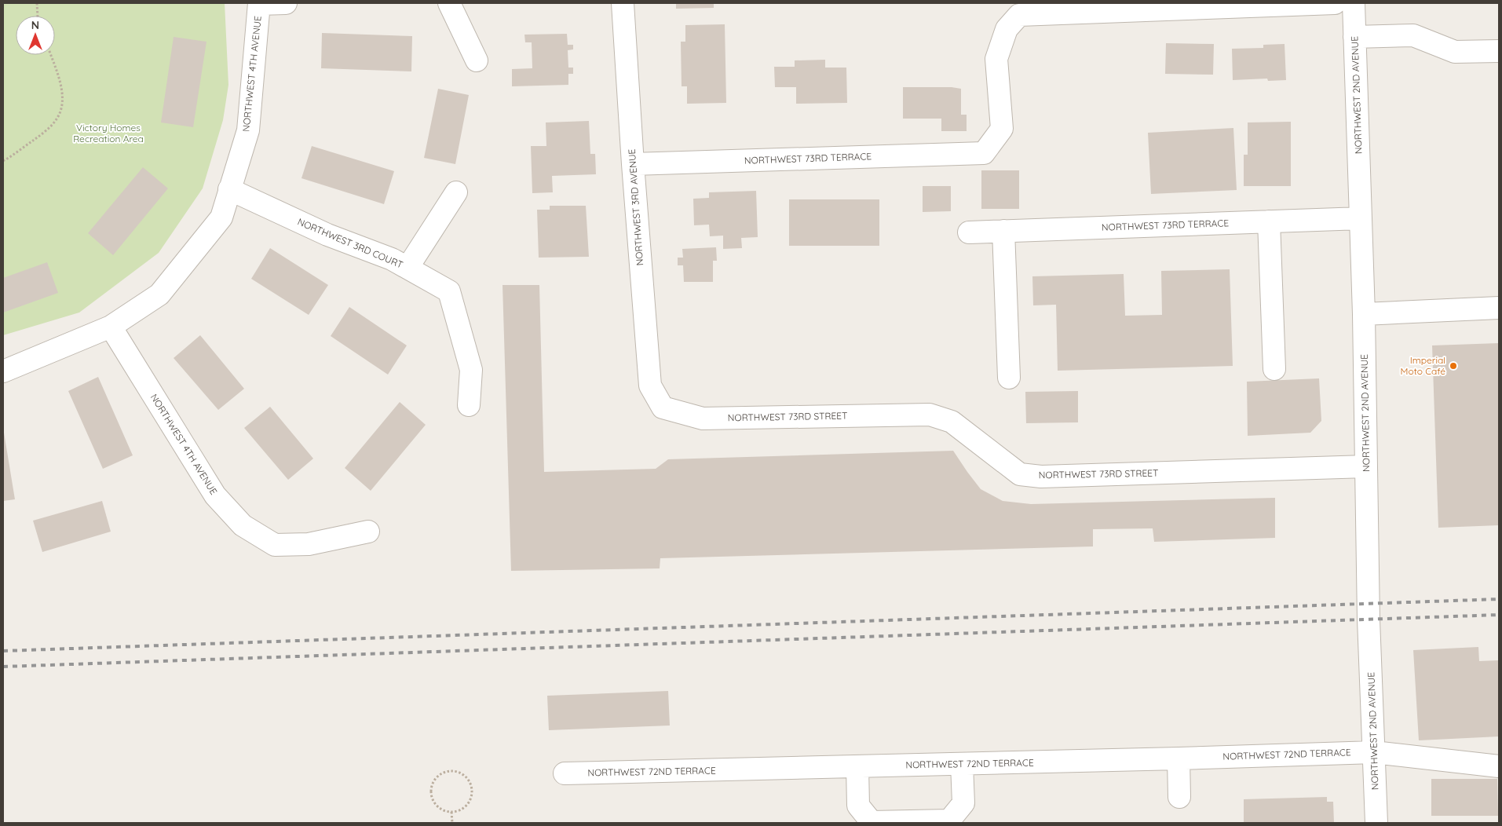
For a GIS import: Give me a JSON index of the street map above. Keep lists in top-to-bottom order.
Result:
{
  "streets": {
    "street": [
      "NORTHWEST 4TH AVENUE",
      "NORTHWEST 2ND AVENUE",
      "NORTHWEST 73RD TERRACE",
      "NORTHWEST 3RD AVENUE",
      "NORTHWEST 3RD COURT",
      "NORTHWEST 73RD STREET",
      "NORTHWEST 72ND TERRACE"
    ]
  },
  "crossings": [
    ["NORTHWEST 4TH AVENUE", "NORTHWEST 3RD COURT"],
    ["NORTHWEST 2ND AVENUE", "NORTHWEST 73RD TERRACE"],
    ["NORTHWEST 2ND AVENUE", "NORTHWEST 73RD STREET"],
    ["NORTHWEST 2ND AVENUE", "NORTHWEST 72ND TERRACE"],
    ["NORTHWEST 73RD TERRACE", "NORTHWEST 3RD AVENUE"],
    ["NORTHWEST 3RD AVENUE", "NORTHWEST 73RD STREET"]
  ],
  "parks": ["Victory Homes Recreation Area"],
  "places": ["Imperial Moto Café"],
  "north": "top"
}
